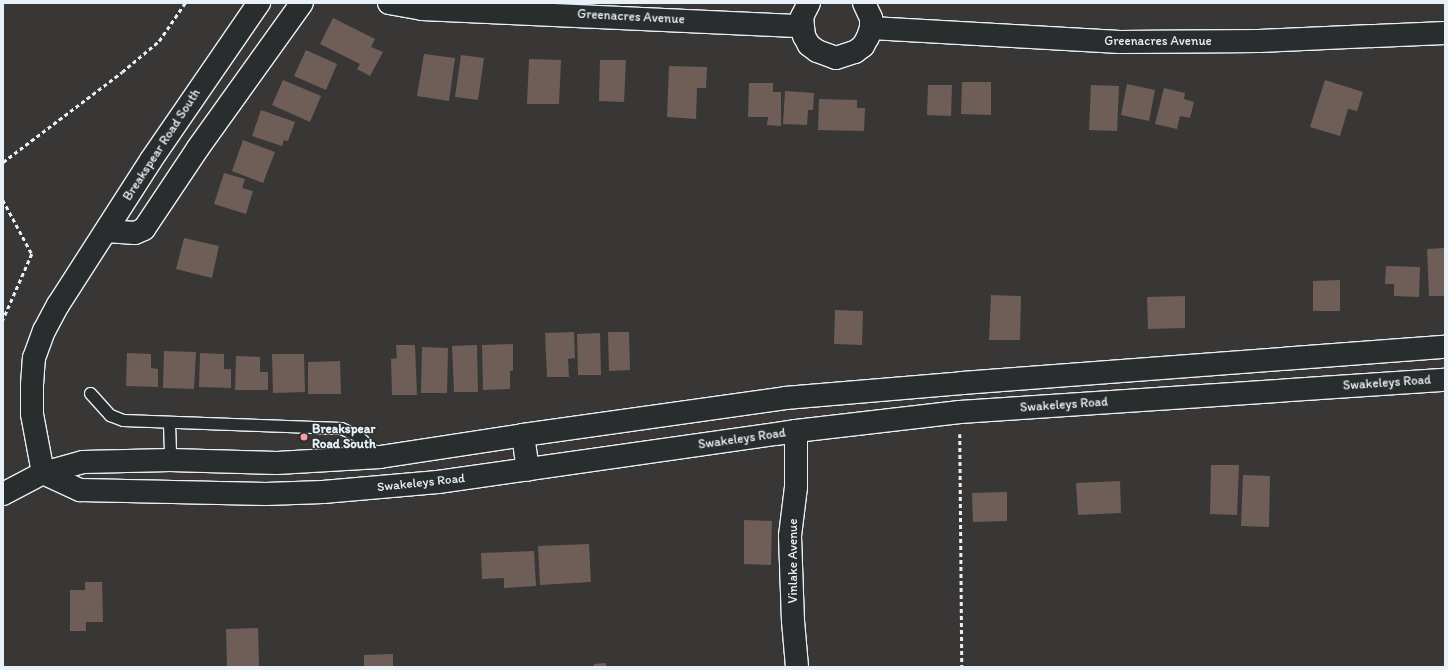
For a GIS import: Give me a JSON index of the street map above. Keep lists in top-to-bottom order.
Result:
{
  "streets": {
    "main road": [
      "Greenacres Avenue",
      "Breakspear Road South",
      "Swakeleys Road",
      "Vinlake Avenue"
    ]
  },
  "crossings": [
    ["Breakspear Road South", "Swakeleys Road"],
    ["Swakeleys Road", "Vinlake Avenue"]
  ],
  "places": ["Breakspear Road South"]
}
